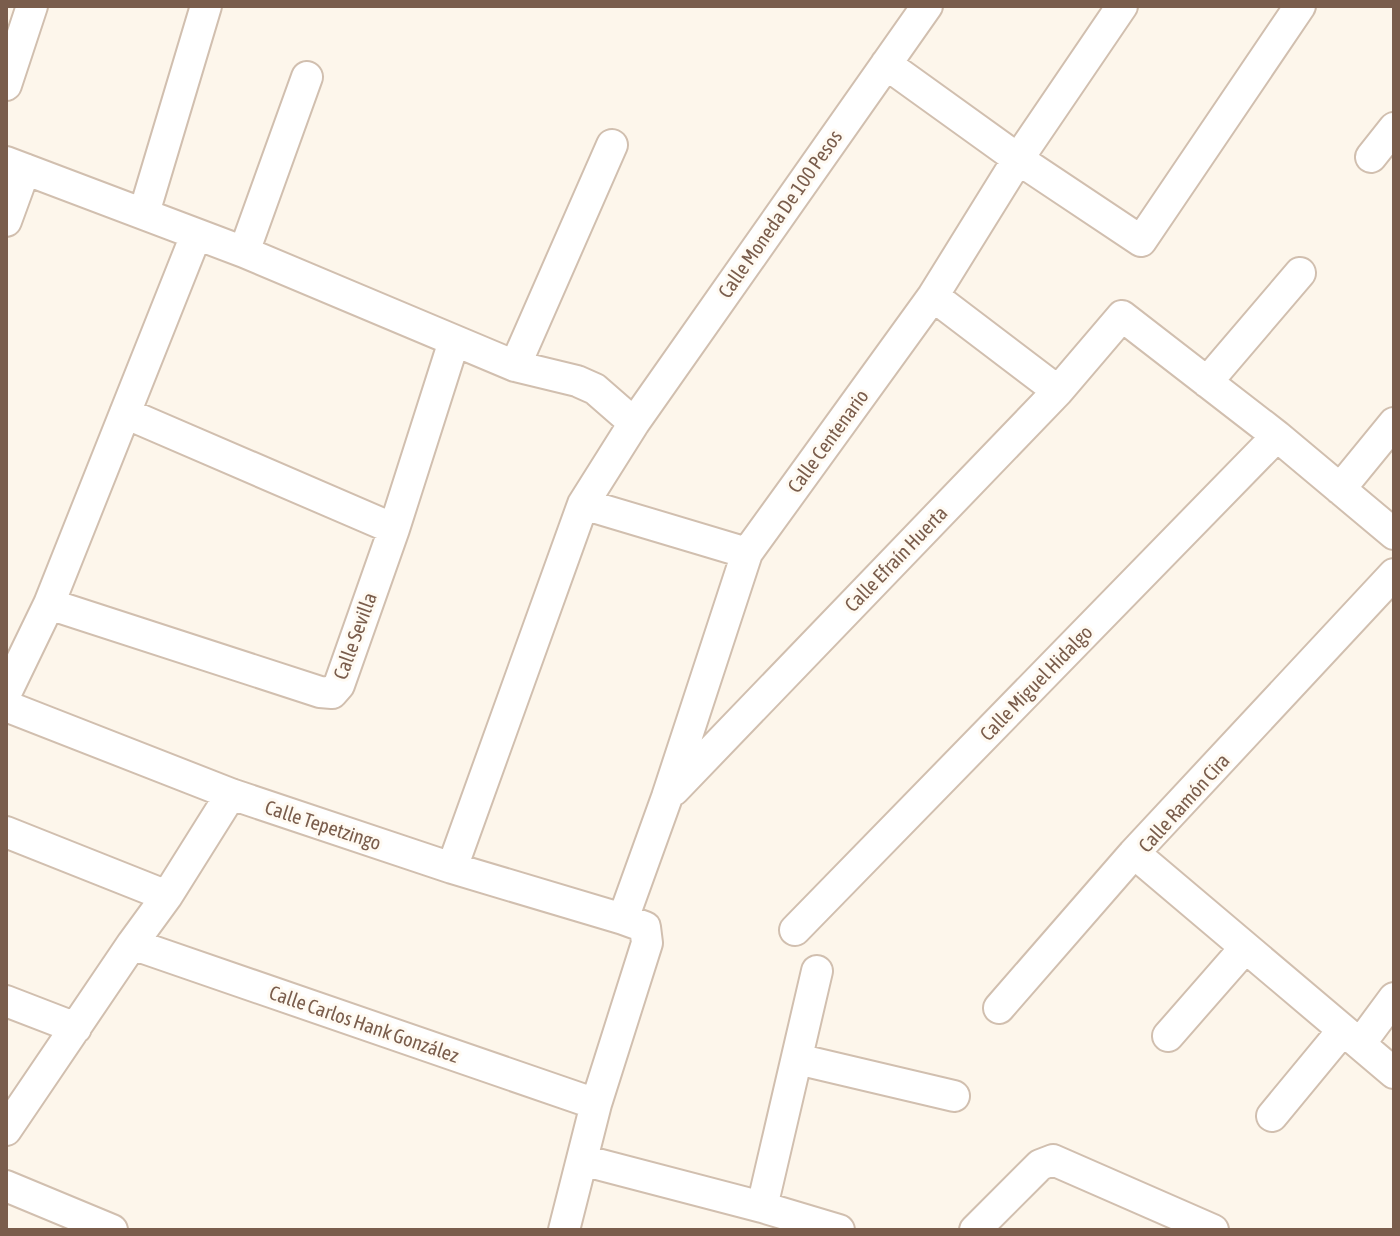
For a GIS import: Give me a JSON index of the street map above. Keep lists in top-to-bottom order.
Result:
{
  "streets": {
    "street": [
      "Calle Moneda De 100 Pesos",
      "Calle Centenario",
      "Calle Efraín Huerta",
      "Calle Sevilla",
      "Calle Miguel Hidalgo",
      "Calle Ramón Cira",
      "Calle Tepetzingo",
      "Calle Carlos Hank González"
    ]
  },
  "crossings": [
    ["Calle Moneda De 100 Pesos", "Calle Tepetzingo"],
    ["Calle Centenario", "Calle Efraín Huerta"],
    ["Calle Centenario", "Calle Tepetzingo"],
    ["Calle Centenario", "Calle Carlos Hank González"]
  ]
}
